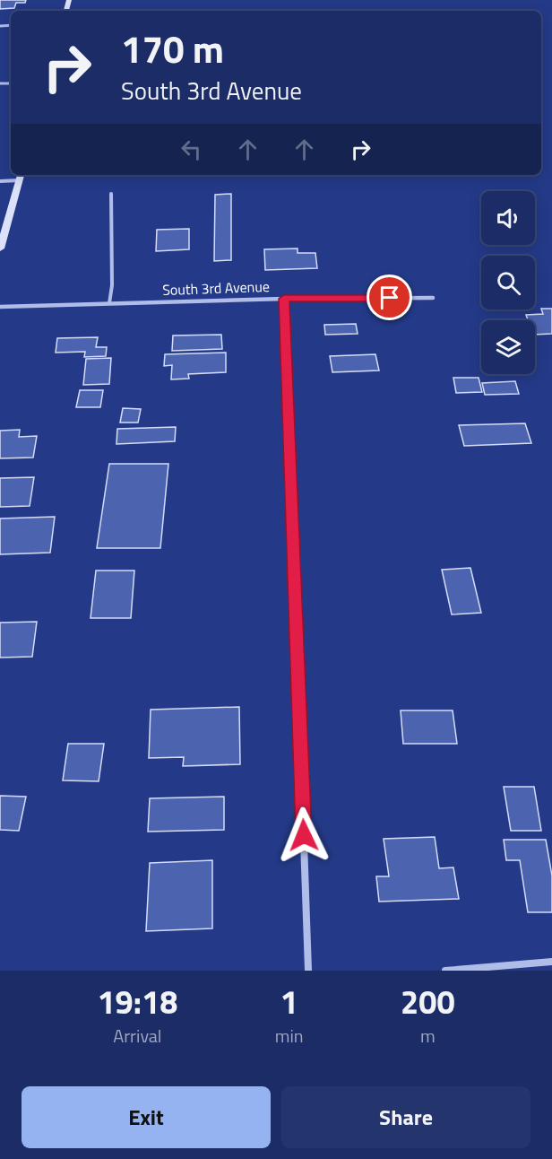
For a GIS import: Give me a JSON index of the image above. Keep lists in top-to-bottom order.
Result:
{
  "streets": {
    "street": ["South 3rd Avenue"]
  },
  "page": {
    "turn": ["170 m", "South 3rd Avenue"],
    "eta": [
      "19:18",
      "Arrival",
      "1",
      "min",
      "200",
      "m"
    ],
    "buttons": ["Exit", "Share"]
  }
}
